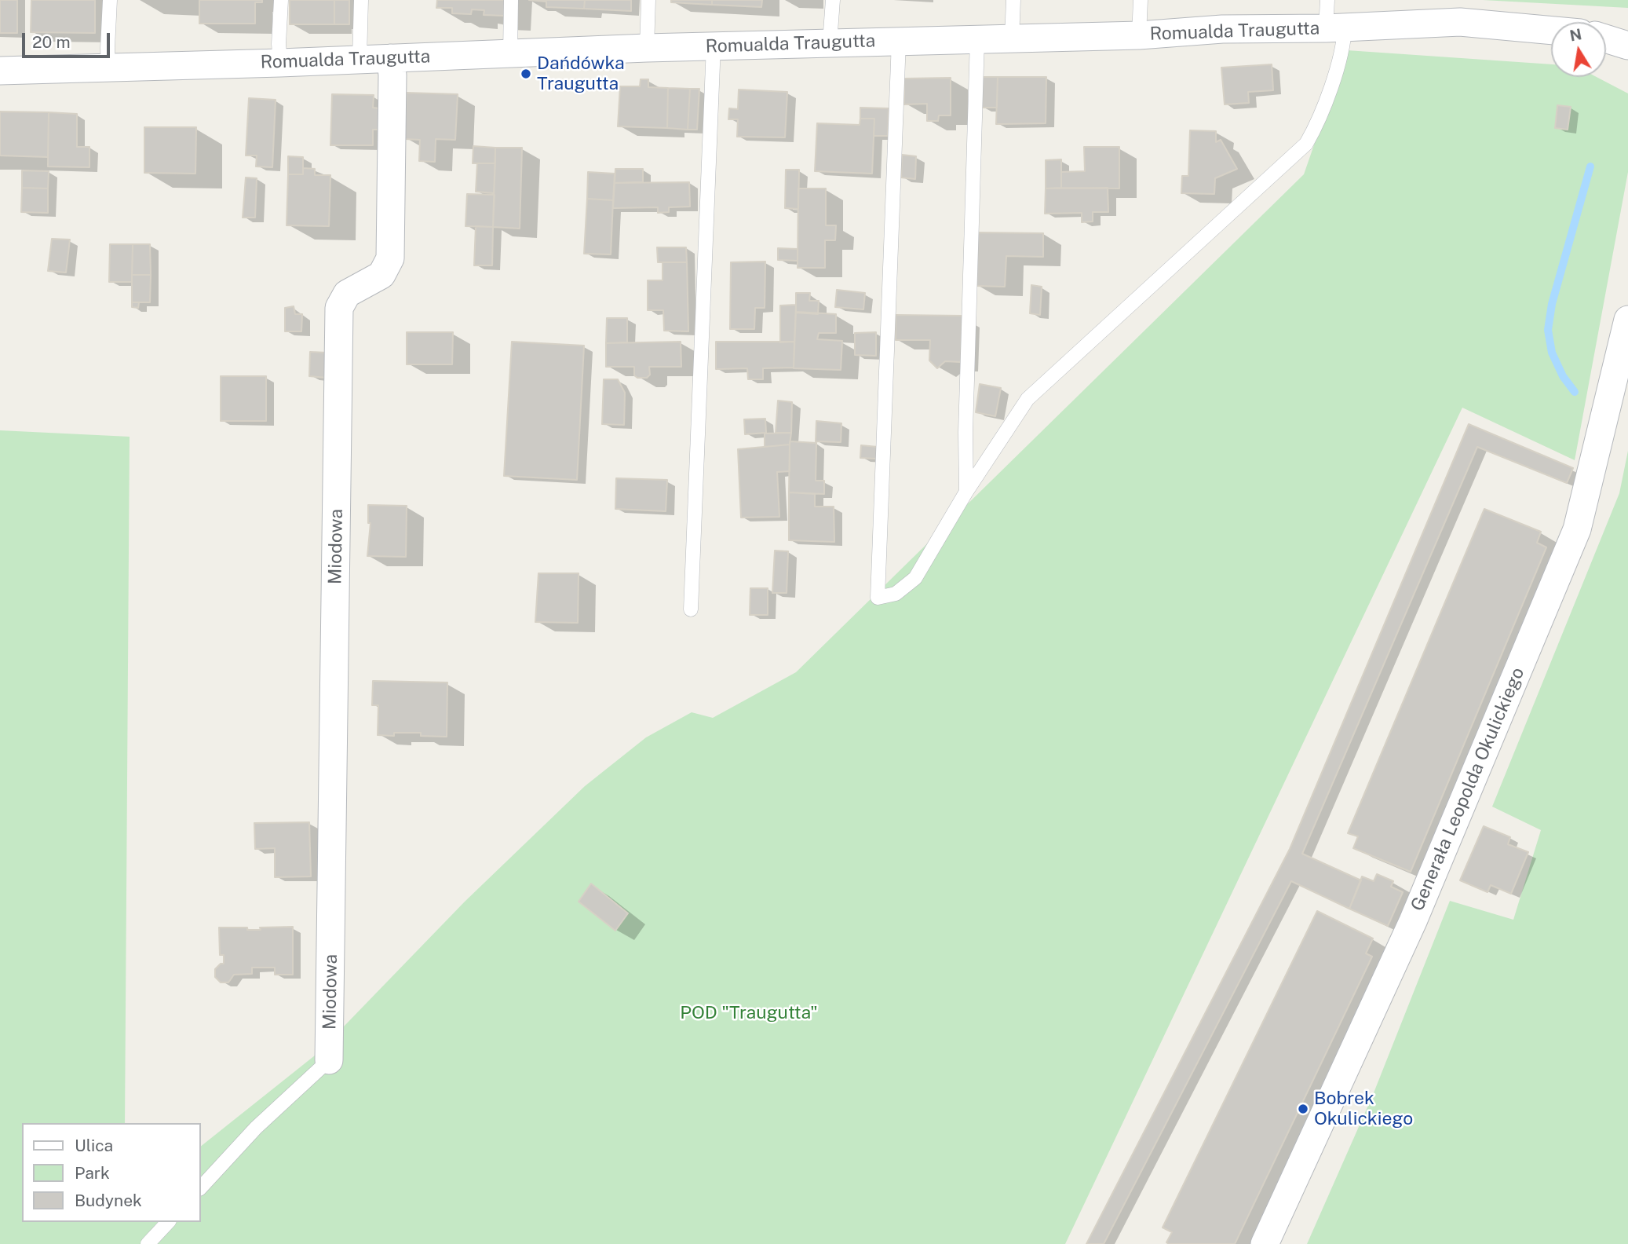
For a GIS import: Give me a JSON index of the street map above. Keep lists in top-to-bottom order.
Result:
{
  "streets": {
    "street": ["Romualda Traugutta", "Miodowa", "Generała Leopolda Okulickiego"]
  },
  "crossings": [
    ["Romualda Traugutta", "Miodowa"]
  ],
  "parks": ["POD \"Traugutta\""],
  "places": ["Dańdówka Traugutta", "Bobrek Okulickiego"],
  "legend": ["Ulica", "Park", "Budynek"],
  "scale_bar": "20 m",
  "north": "top"
}
